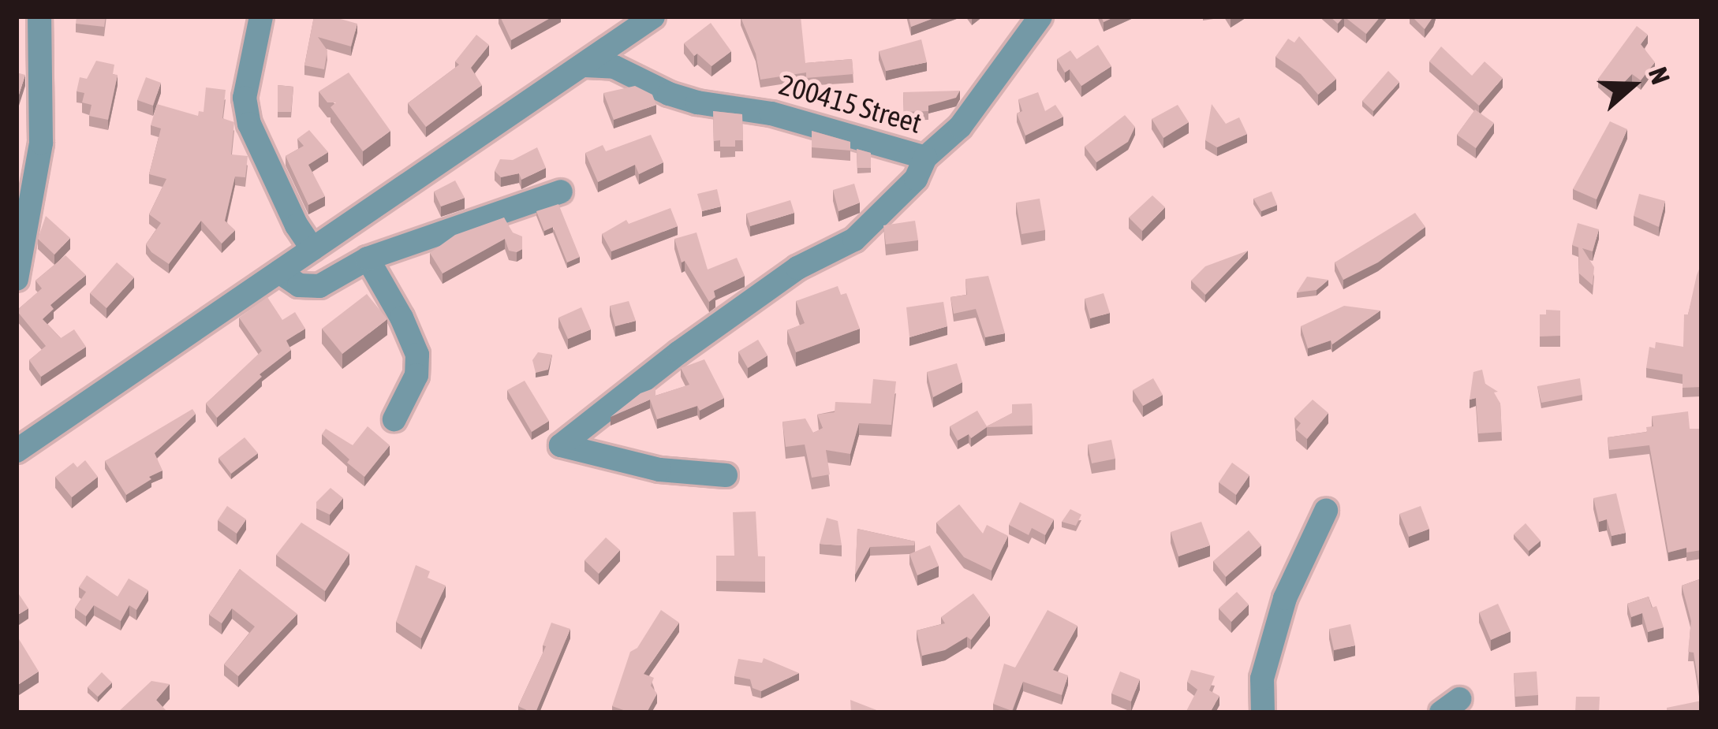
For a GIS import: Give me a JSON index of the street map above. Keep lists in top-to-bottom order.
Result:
{
  "streets": {
    "street": ["200415 Street"]
  },
  "north": "right"
}
